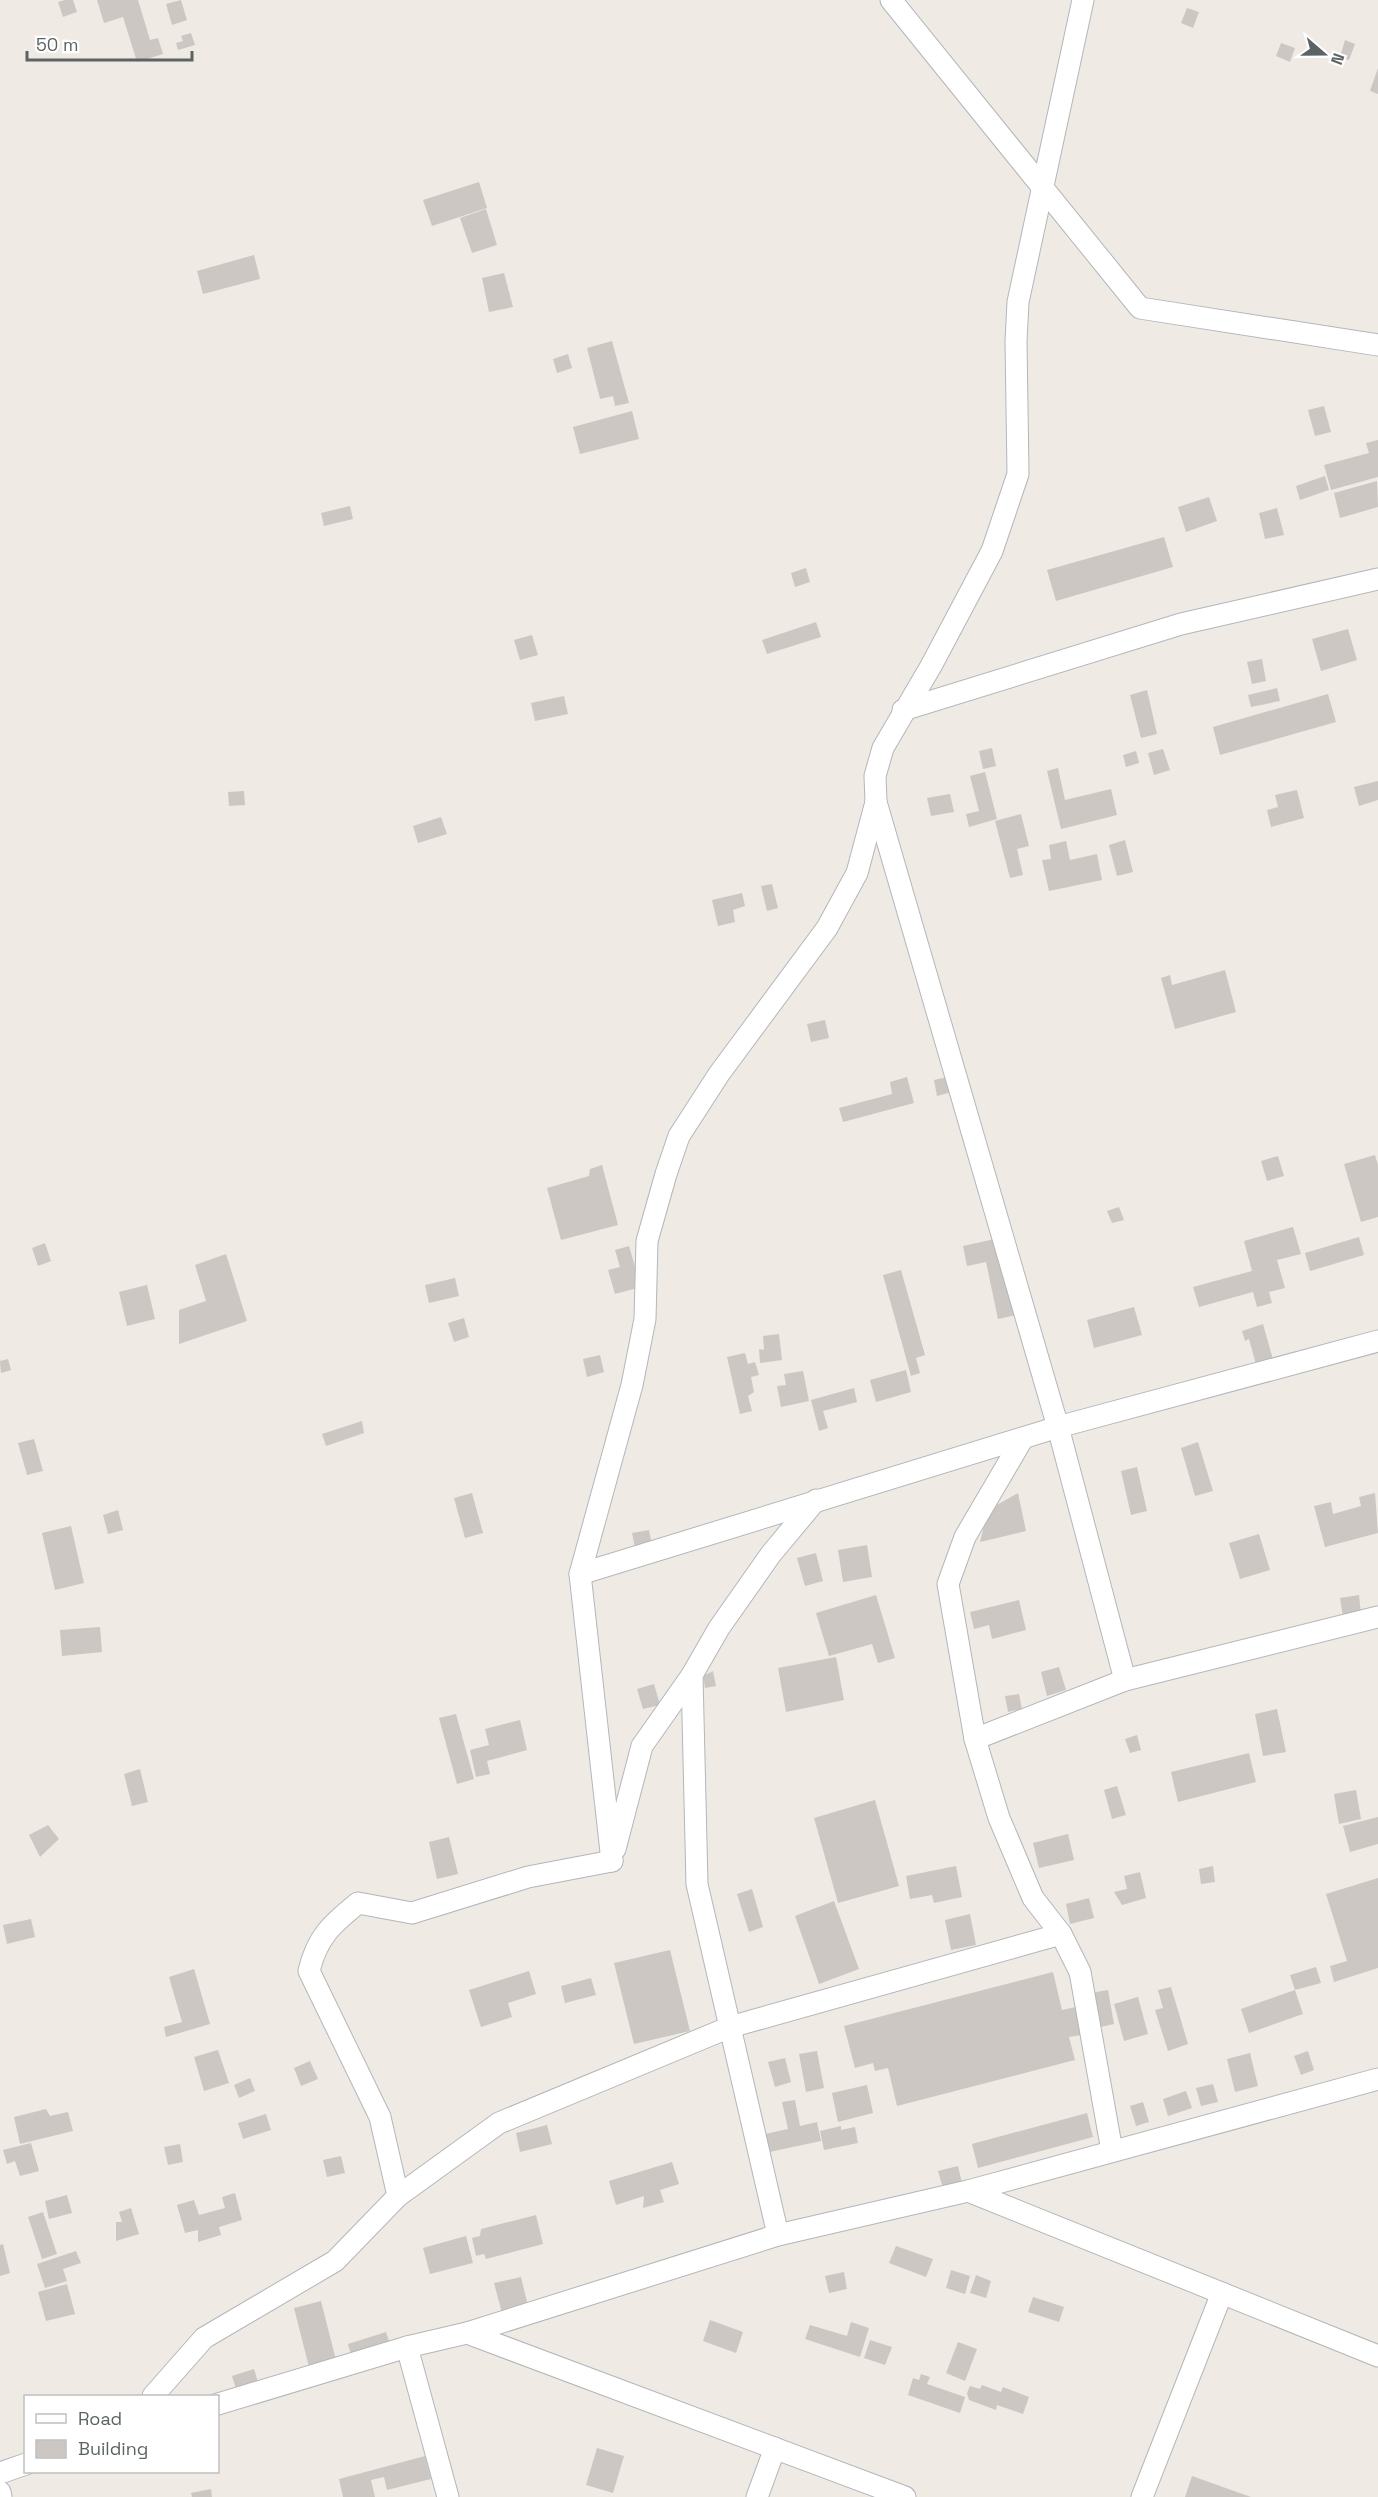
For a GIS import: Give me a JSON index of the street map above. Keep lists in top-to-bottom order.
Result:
{
  "legend": ["Road", "Building"],
  "scale_bar": "50 m",
  "north": "right"
}
